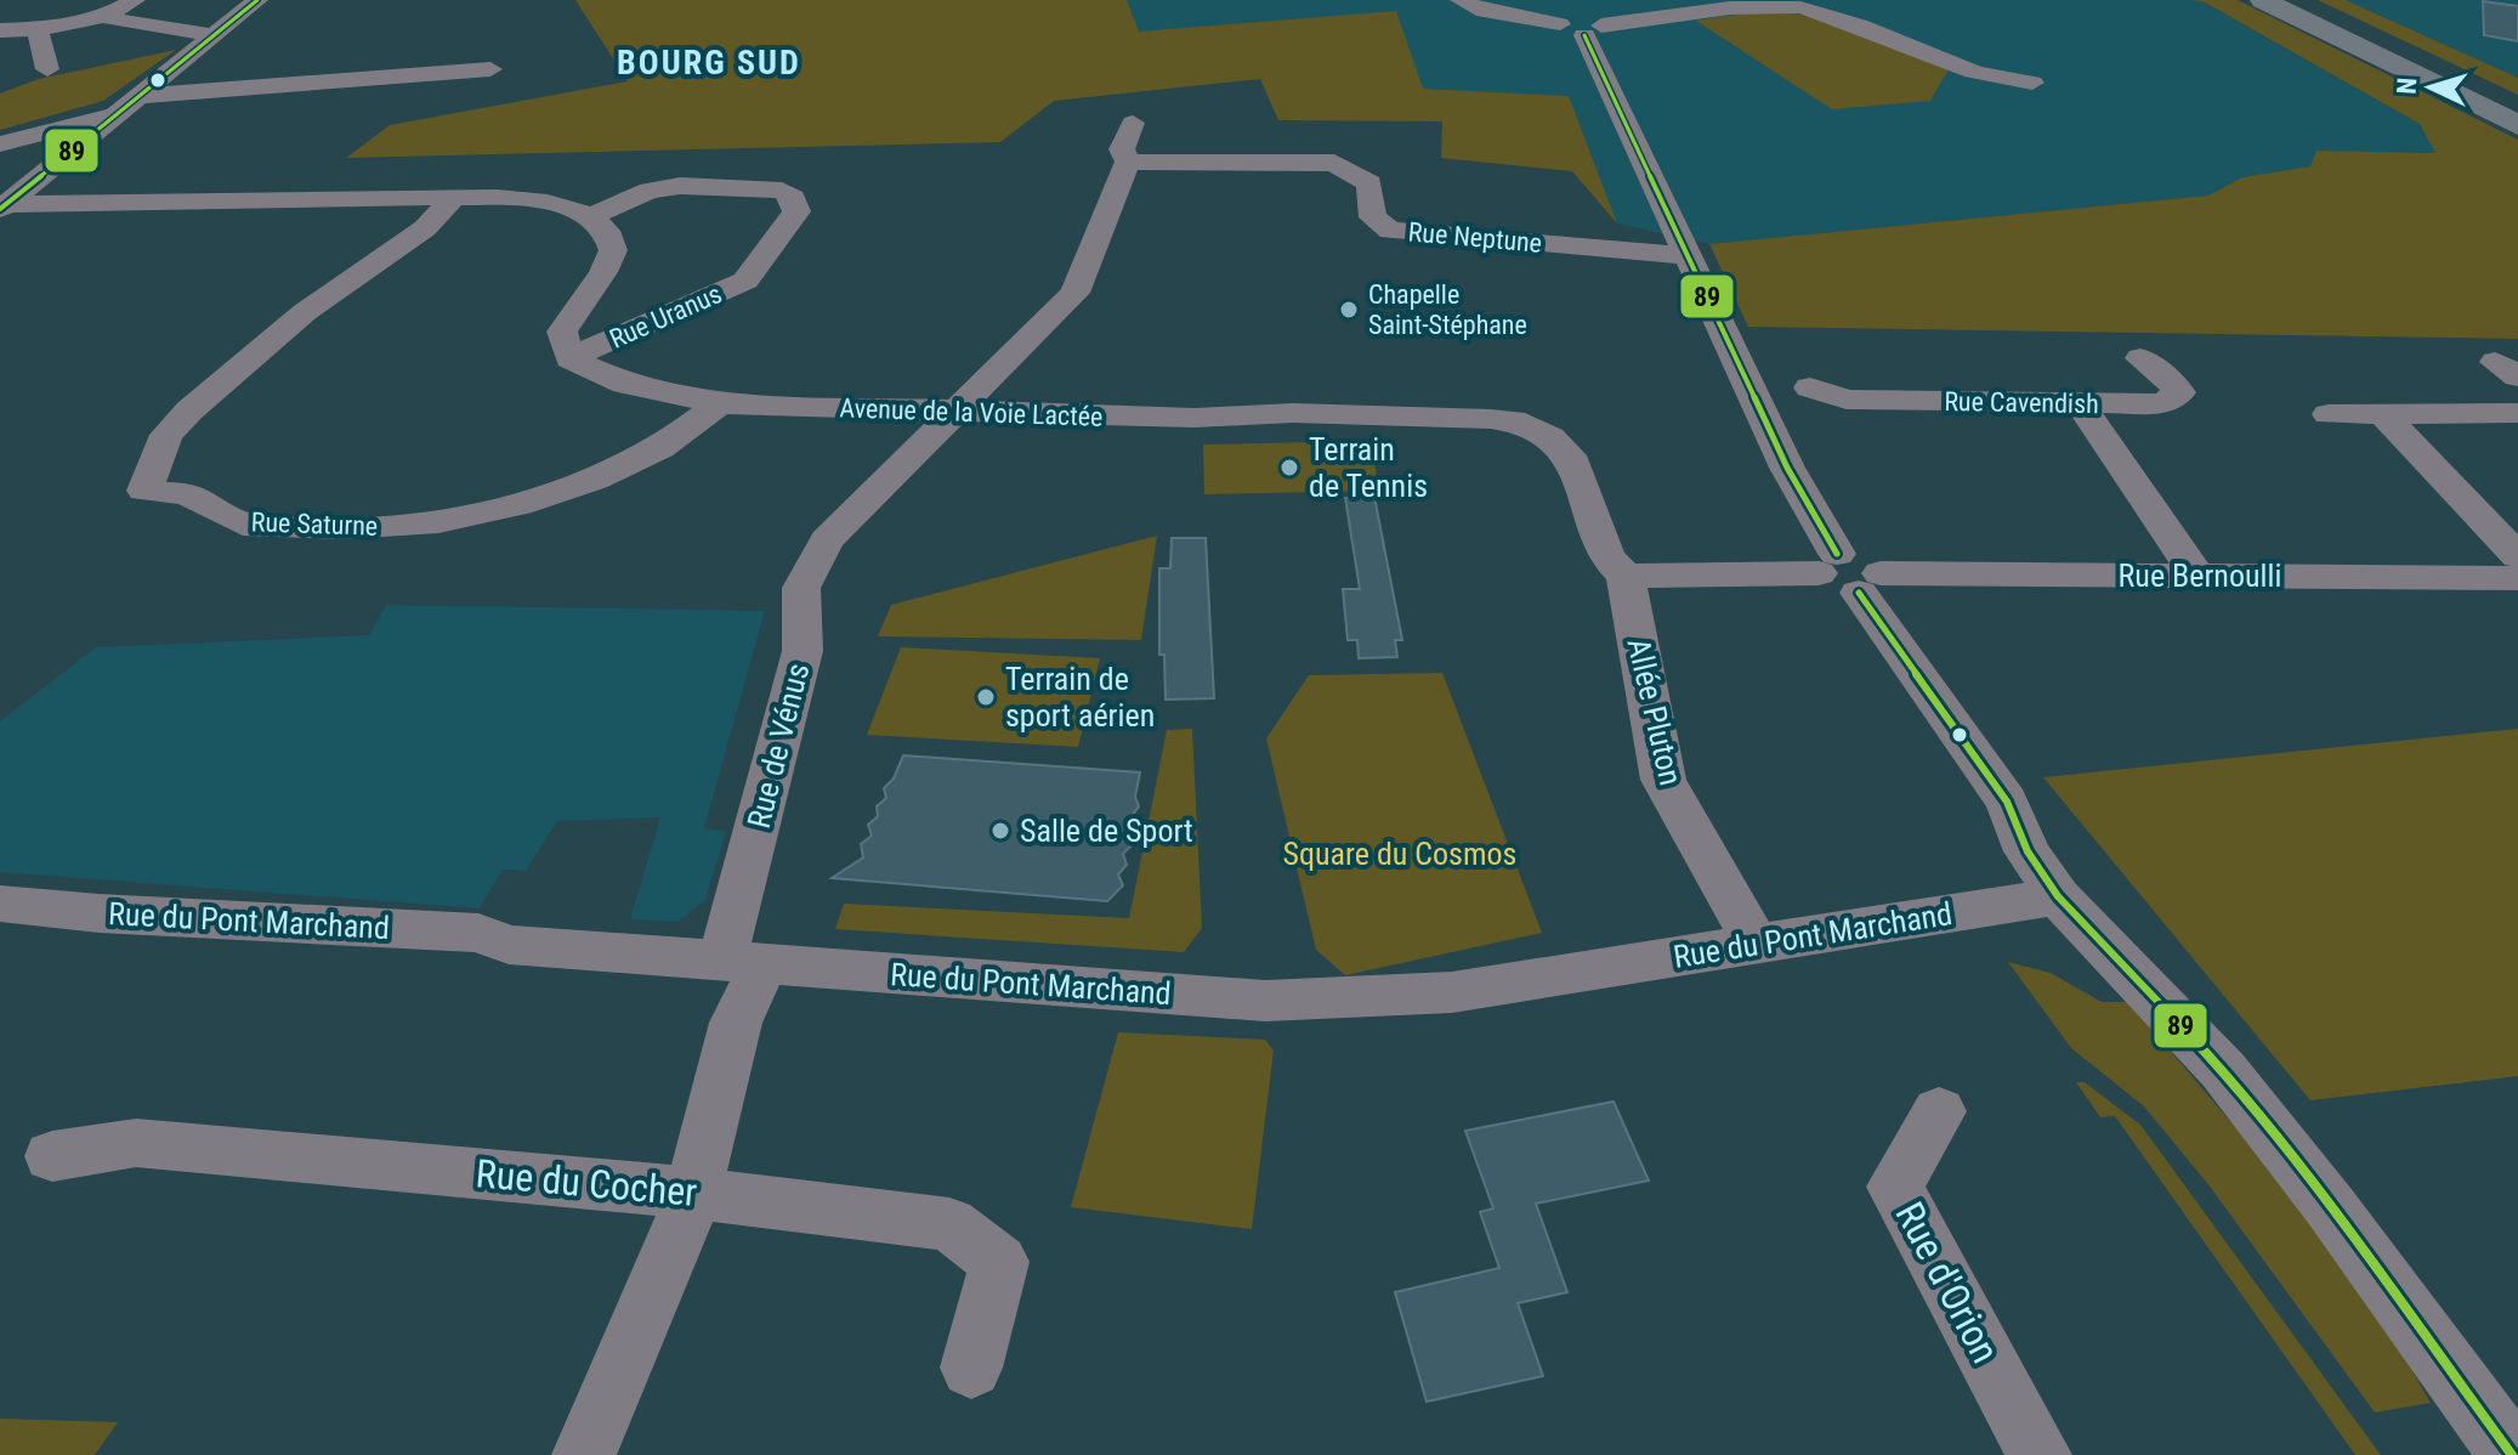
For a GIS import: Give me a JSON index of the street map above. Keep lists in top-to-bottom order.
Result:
{
  "streets": {
    "street": [
      "Rue Neptune",
      "Rue Uranus",
      "Rue Cavendish",
      "Avenue de la Voie Lactée",
      "Rue Saturne",
      "Rue Bernoulli",
      "Allée Pluton",
      "Rue de Vénus",
      "Rue du Pont Marchand",
      "Rue du Cocher",
      "Rue d'Orion"
    ]
  },
  "crossings": [
    ["Rue Neptune", "Rue de Vénus"],
    ["Rue Uranus", "Avenue de la Voie Lactée"],
    ["Avenue de la Voie Lactée", "Rue Saturne"],
    ["Avenue de la Voie Lactée", "Allée Pluton"],
    ["Avenue de la Voie Lactée", "Rue de Vénus"],
    ["Allée Pluton", "Rue du Pont Marchand"],
    ["Rue de Vénus", "Rue du Pont Marchand"],
    ["Rue de Vénus", "Rue du Cocher"]
  ],
  "districts": ["BOURG SUD"],
  "parks": ["Square du Cosmos"],
  "places": [
    "Chapelle Saint-Stéphane",
    "Terrain de Tennis",
    "Terrain de sport aérien",
    "Salle de Sport"
  ],
  "lines": ["transit line 89"],
  "north": "left"
}
